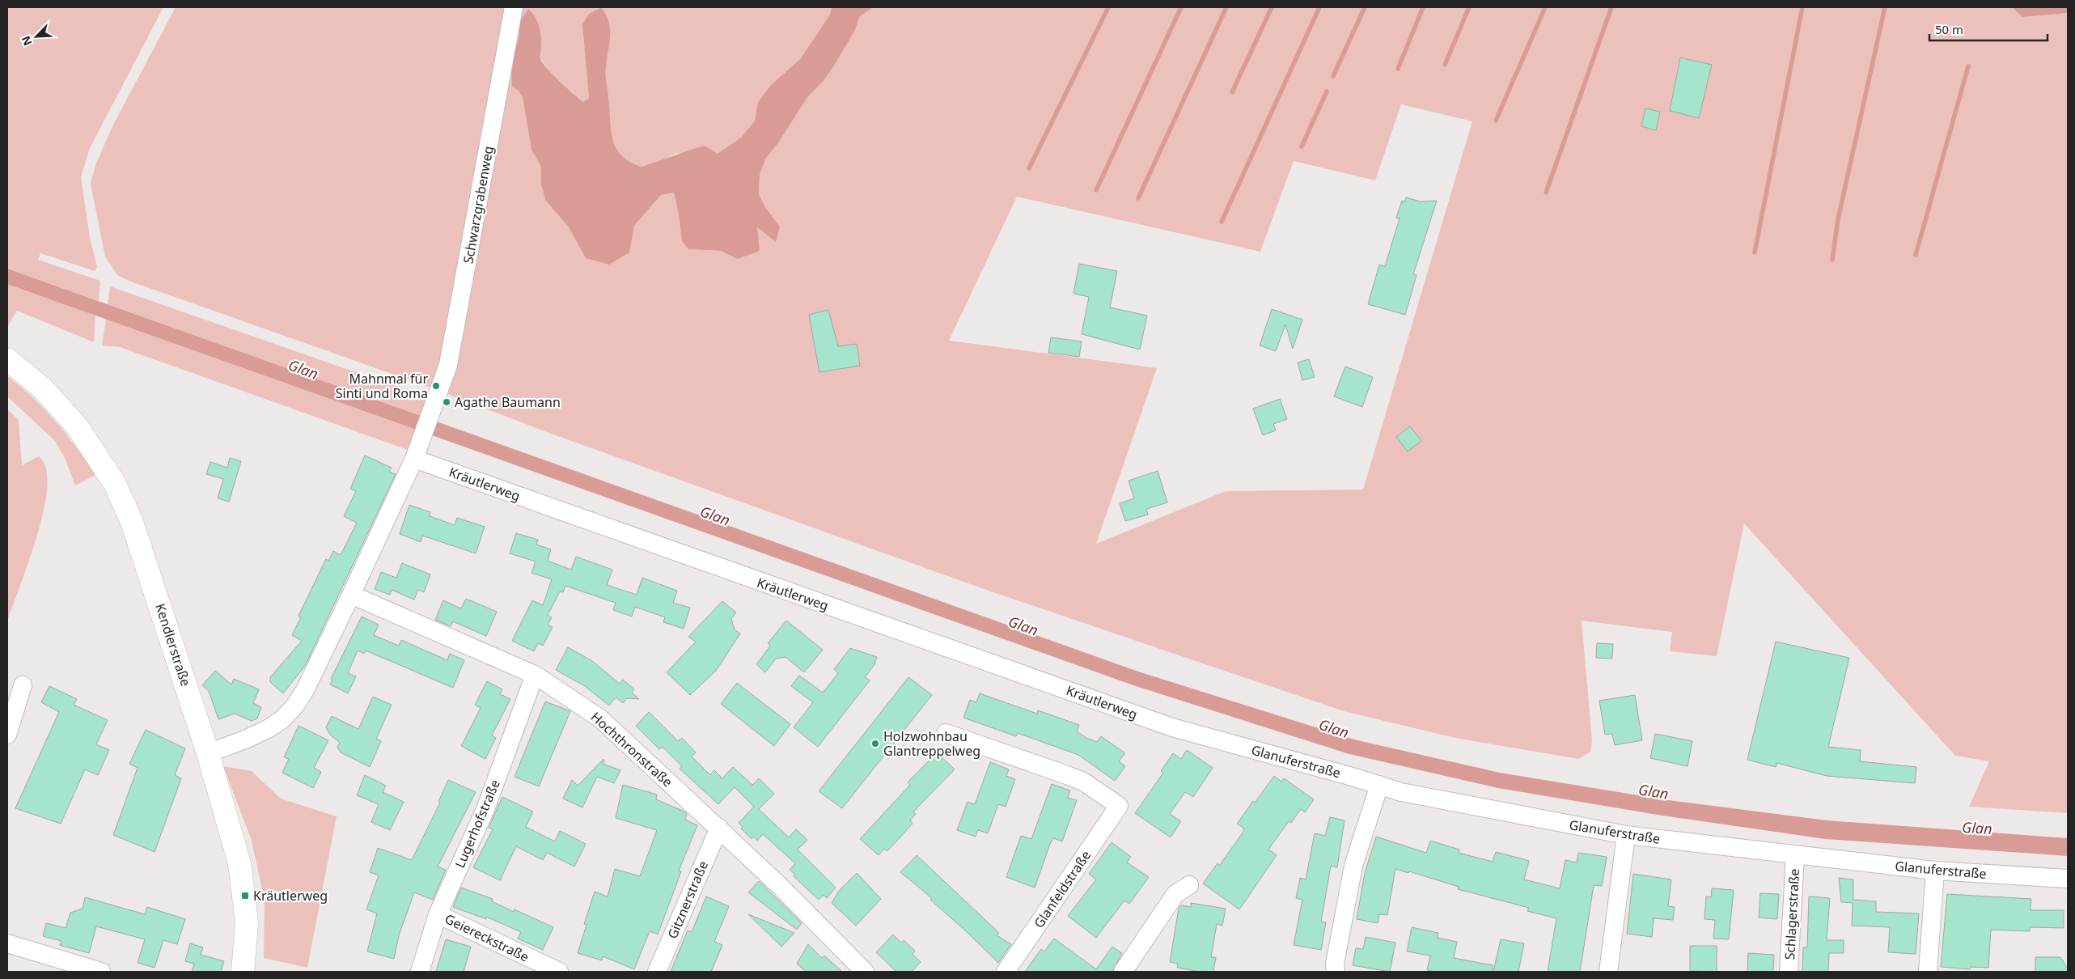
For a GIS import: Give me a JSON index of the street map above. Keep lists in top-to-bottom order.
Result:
{
  "streets": {
    "street": [
      "Schwarzgrabenweg",
      "Kräutlerweg",
      "Kendlerstraße",
      "Hochthronstraße",
      "Glanuferstraße",
      "Lugerhofstraße",
      "Glanfeldstraße",
      "Gitznerstraße",
      "Schlagerstraße",
      "Geiereckstraße"
    ]
  },
  "crossings": [
    ["Schwarzgrabenweg", "Kräutlerweg"],
    ["Kräutlerweg", "Glanuferstraße"],
    ["Hochthronstraße", "Lugerhofstraße"],
    ["Hochthronstraße", "Gitznerstraße"],
    ["Glanuferstraße", "Schlagerstraße"],
    ["Lugerhofstraße", "Geiereckstraße"]
  ],
  "water": ["Glan"],
  "places": {
    "other": ["Mahnmal für Sinti und Roma", "Agathe Baumann", "Holzwohnbau Glantreppelweg"],
    "transit": ["Kräutlerweg"]
  },
  "scale_bar": "50 m",
  "north": "bottom left"
}
